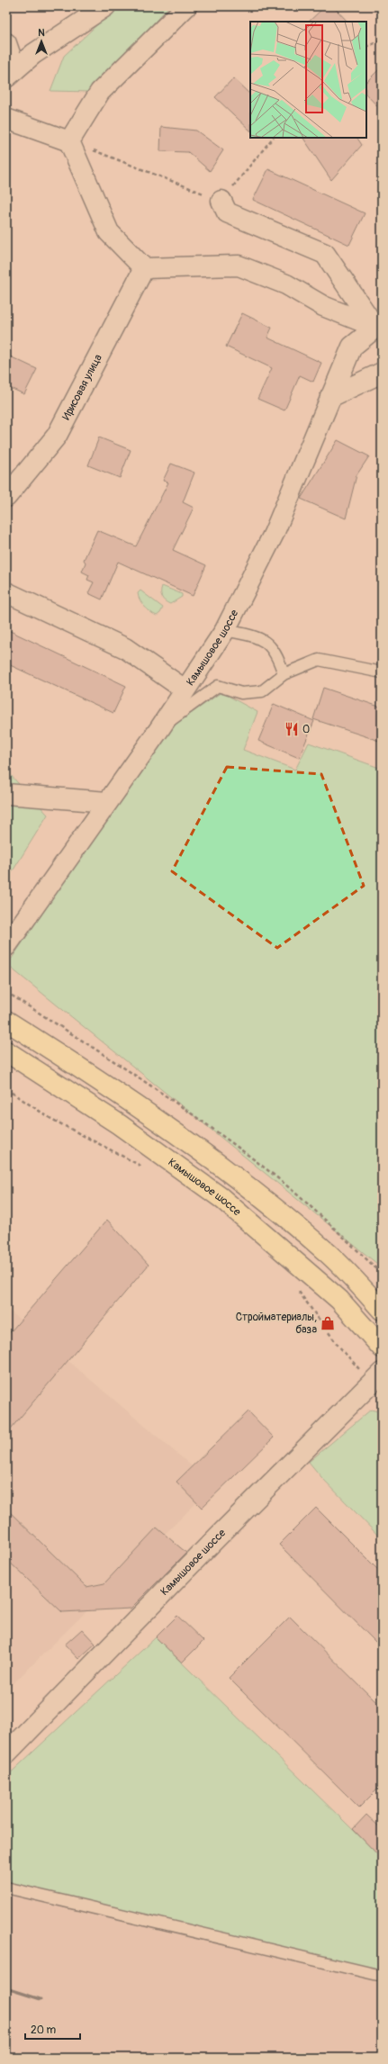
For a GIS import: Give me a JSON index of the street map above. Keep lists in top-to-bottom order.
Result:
{
  "streets": {
    "main road": ["Камышовое шоссе"],
    "street": ["Ирисовая улица"]
  },
  "places": {
    "restaurant": ["0"],
    "shop": ["Стройматериалы, база"]
  },
  "scale_bar": "20 m",
  "north": "top"
}
